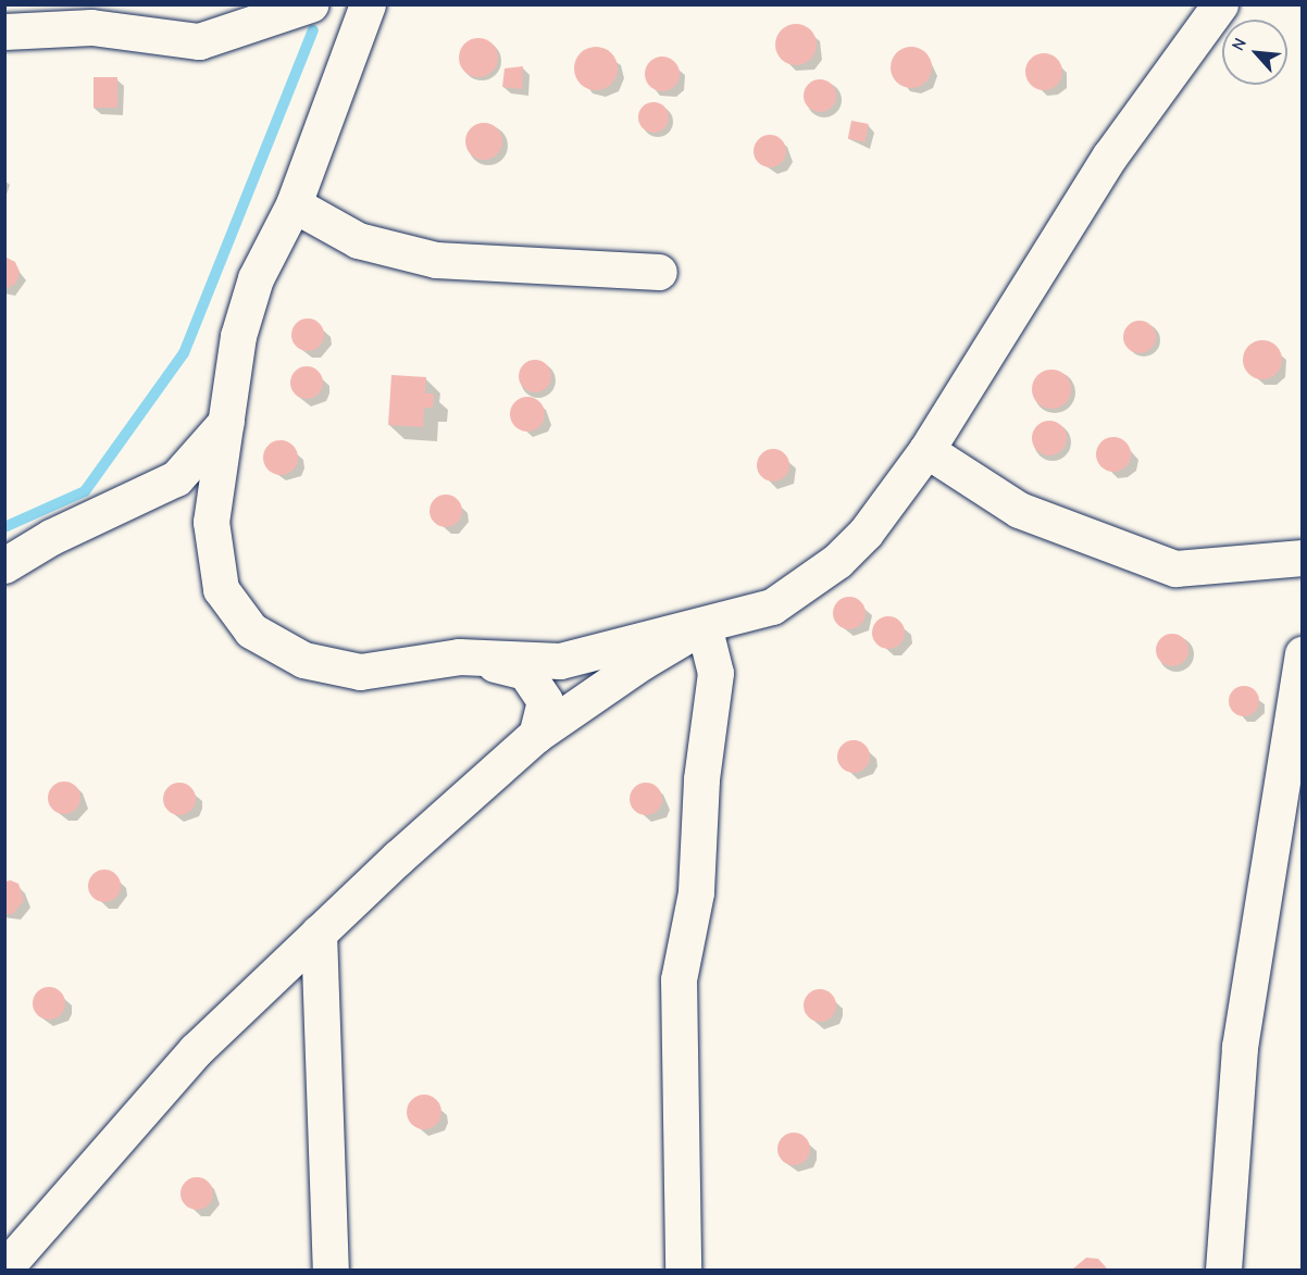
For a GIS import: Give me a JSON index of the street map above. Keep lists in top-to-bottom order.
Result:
{
  "north": "top left"
}
